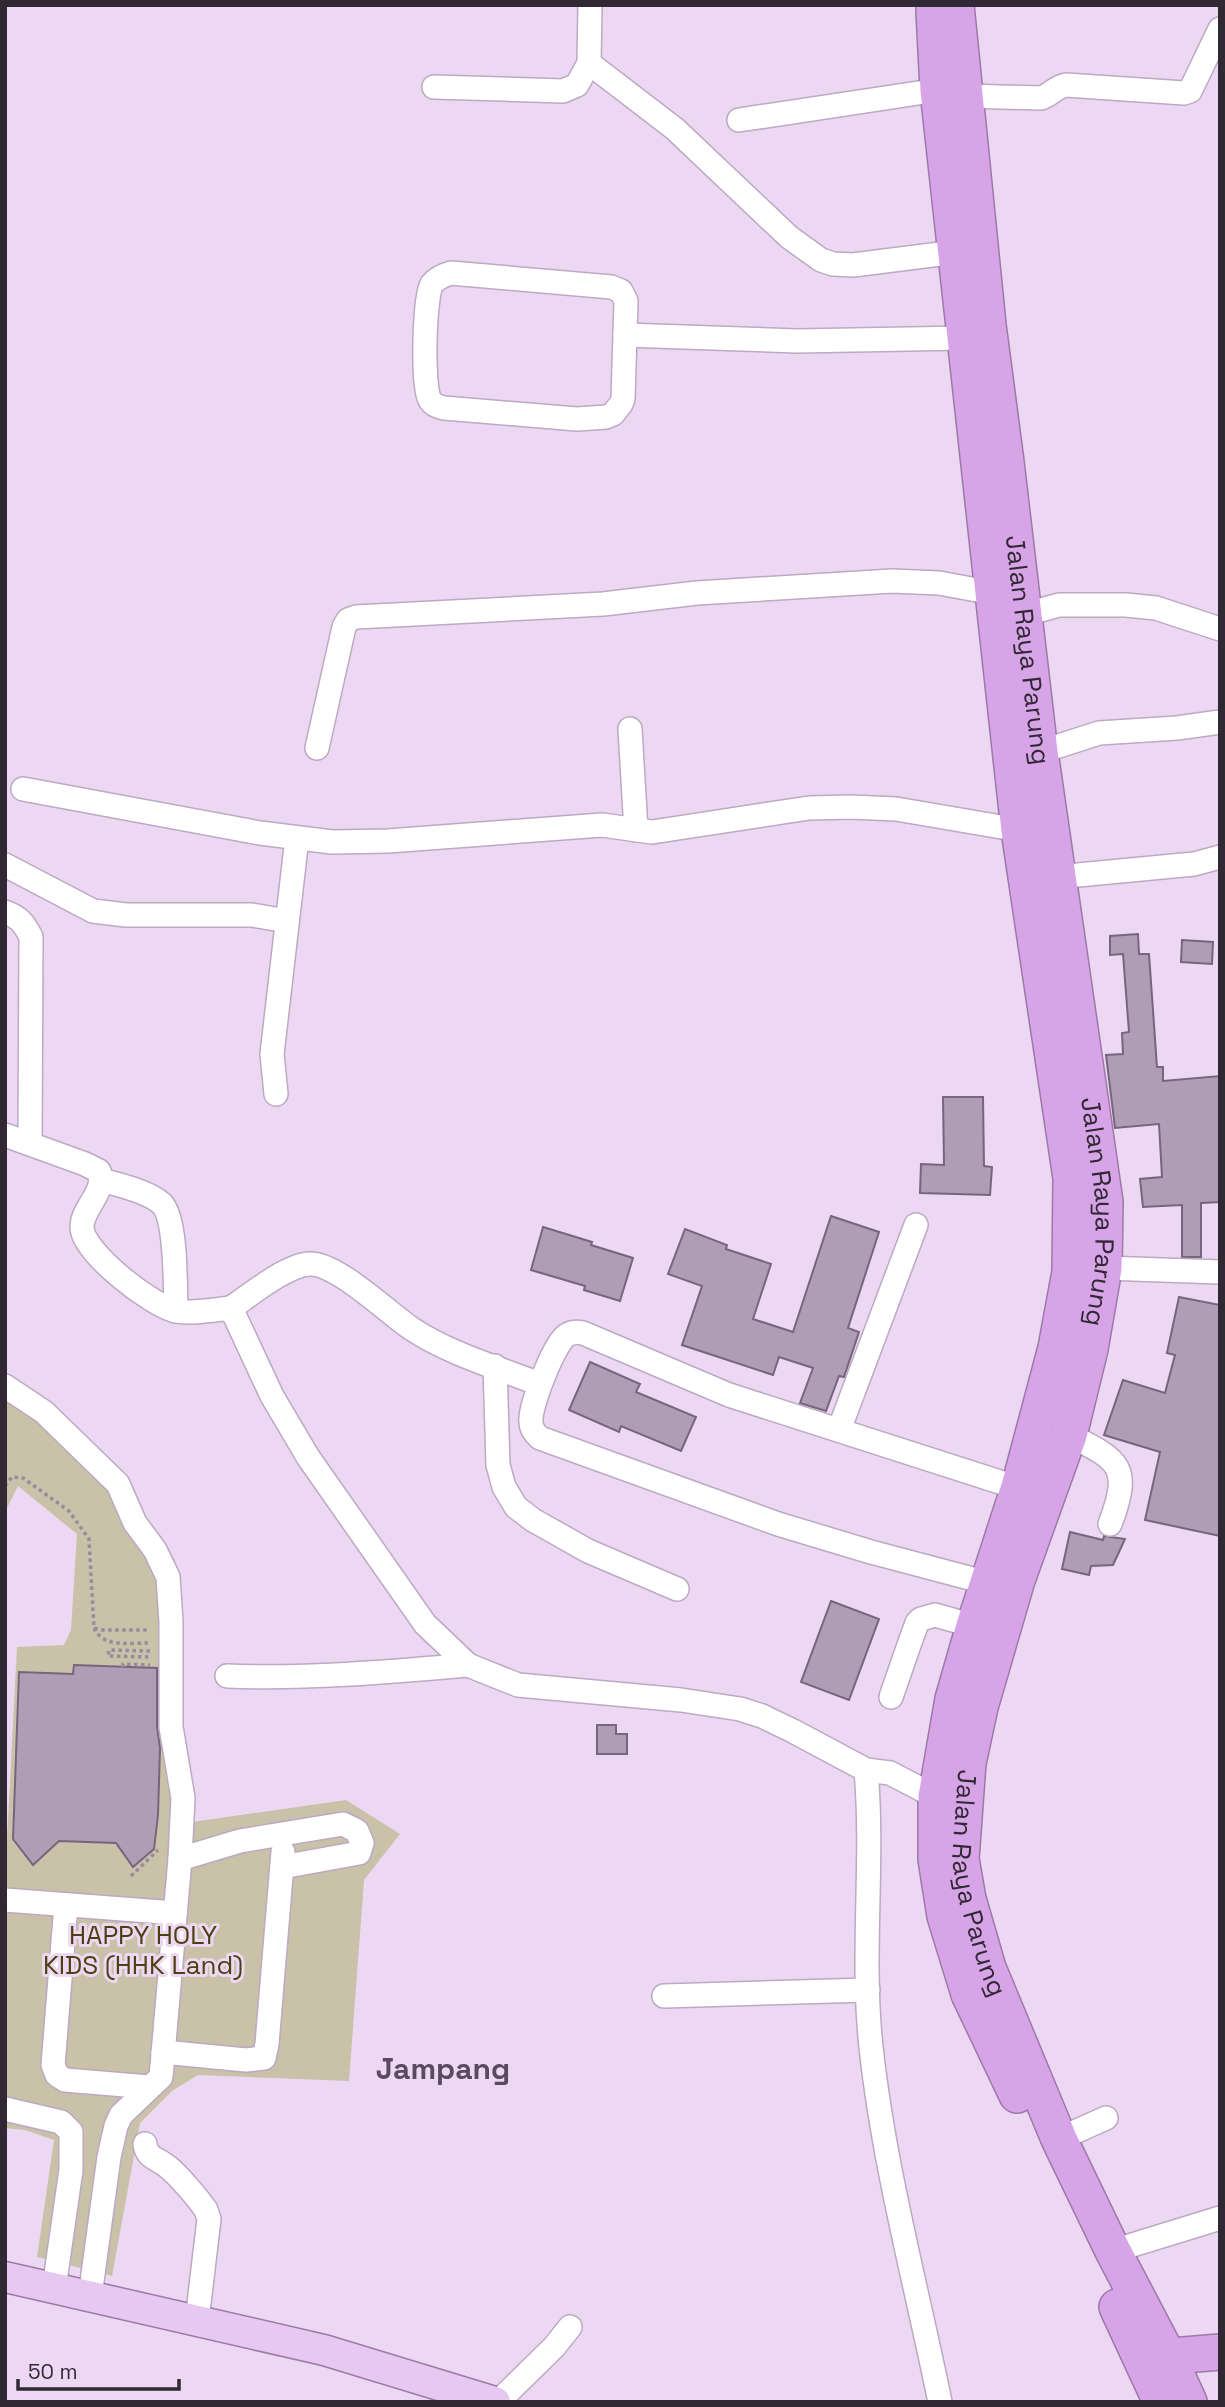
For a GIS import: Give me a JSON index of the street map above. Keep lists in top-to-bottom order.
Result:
{
  "streets": {
    "highway": ["Jalan Raya Parung"]
  },
  "districts": ["Jampang"],
  "parks": ["HAPPY HOLY KIDS (HHK Land)"],
  "scale_bar": "50 m"
}
